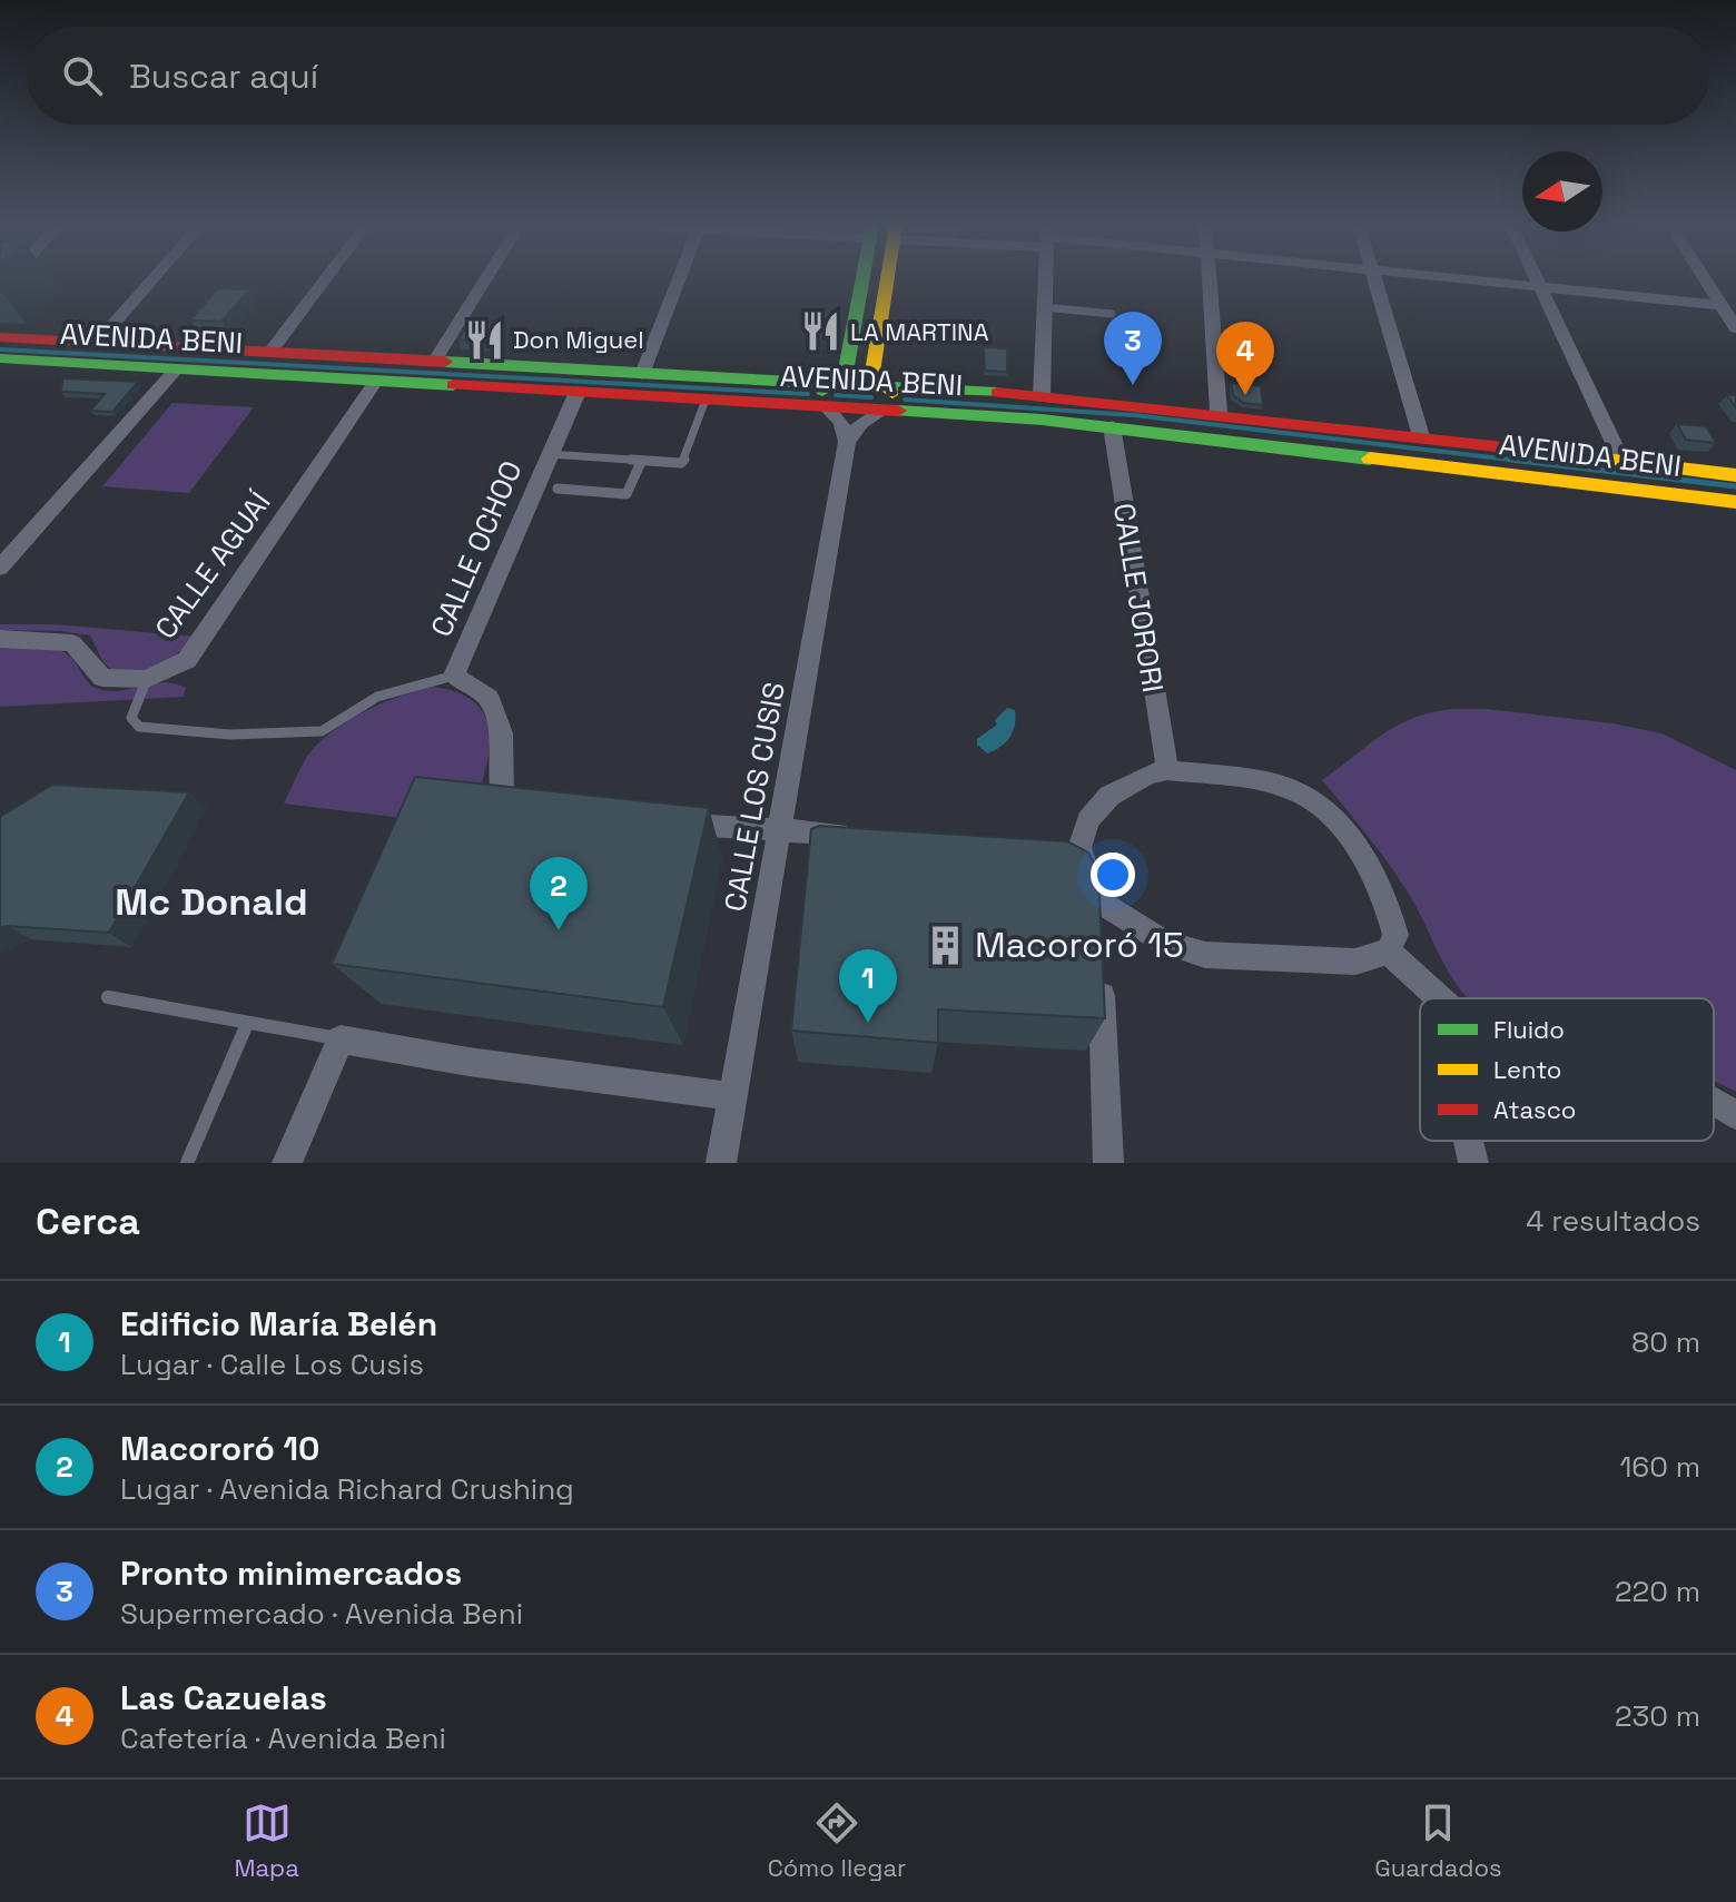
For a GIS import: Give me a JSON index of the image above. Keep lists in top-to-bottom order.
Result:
{
  "streets": {
    "street": [
      "AVENIDA BENI",
      "CALLE OCHOO",
      "CALLE AGUAÍ",
      "CALLE JORORI",
      "CALLE LOS CUSIS"
    ]
  },
  "crossings": [
    ["AVENIDA BENI", "CALLE OCHOO"],
    ["AVENIDA BENI", "CALLE AGUAÍ"],
    ["AVENIDA BENI", "CALLE JORORI"]
  ],
  "districts": ["Mc Donald"],
  "places": {
    "restaurant": ["LA MARTINA", "Don Miguel"],
    "building": ["Macororó 15"]
  },
  "legend": ["Fluido", "Lento", "Atasco"],
  "north": "left",
  "page": {
    "search": "Buscar aquí",
    "pins": [
      "3",
      "4",
      "2",
      "1"
    ],
    "heading": ["Cerca", "4 resultados"],
    "list": [
      {
        "mark": "1",
        "name": "Edificio María Belén",
        "note": "Lugar · Calle Los Cusis",
        "value": "80 m"
      },
      {
        "mark": "2",
        "name": "Macororó 10",
        "note": "Lugar · Avenida Richard Crushing",
        "value": "160 m"
      },
      {
        "mark": "3",
        "name": "Pronto minimercados",
        "note": "Supermercado · Avenida Beni",
        "value": "220 m"
      },
      {
        "mark": "4",
        "name": "Las Cazuelas",
        "note": "Cafetería · Avenida Beni",
        "value": "230 m"
      }
    ],
    "nav": ["Mapa", "Cómo llegar", "Guardados"]
  }
}
